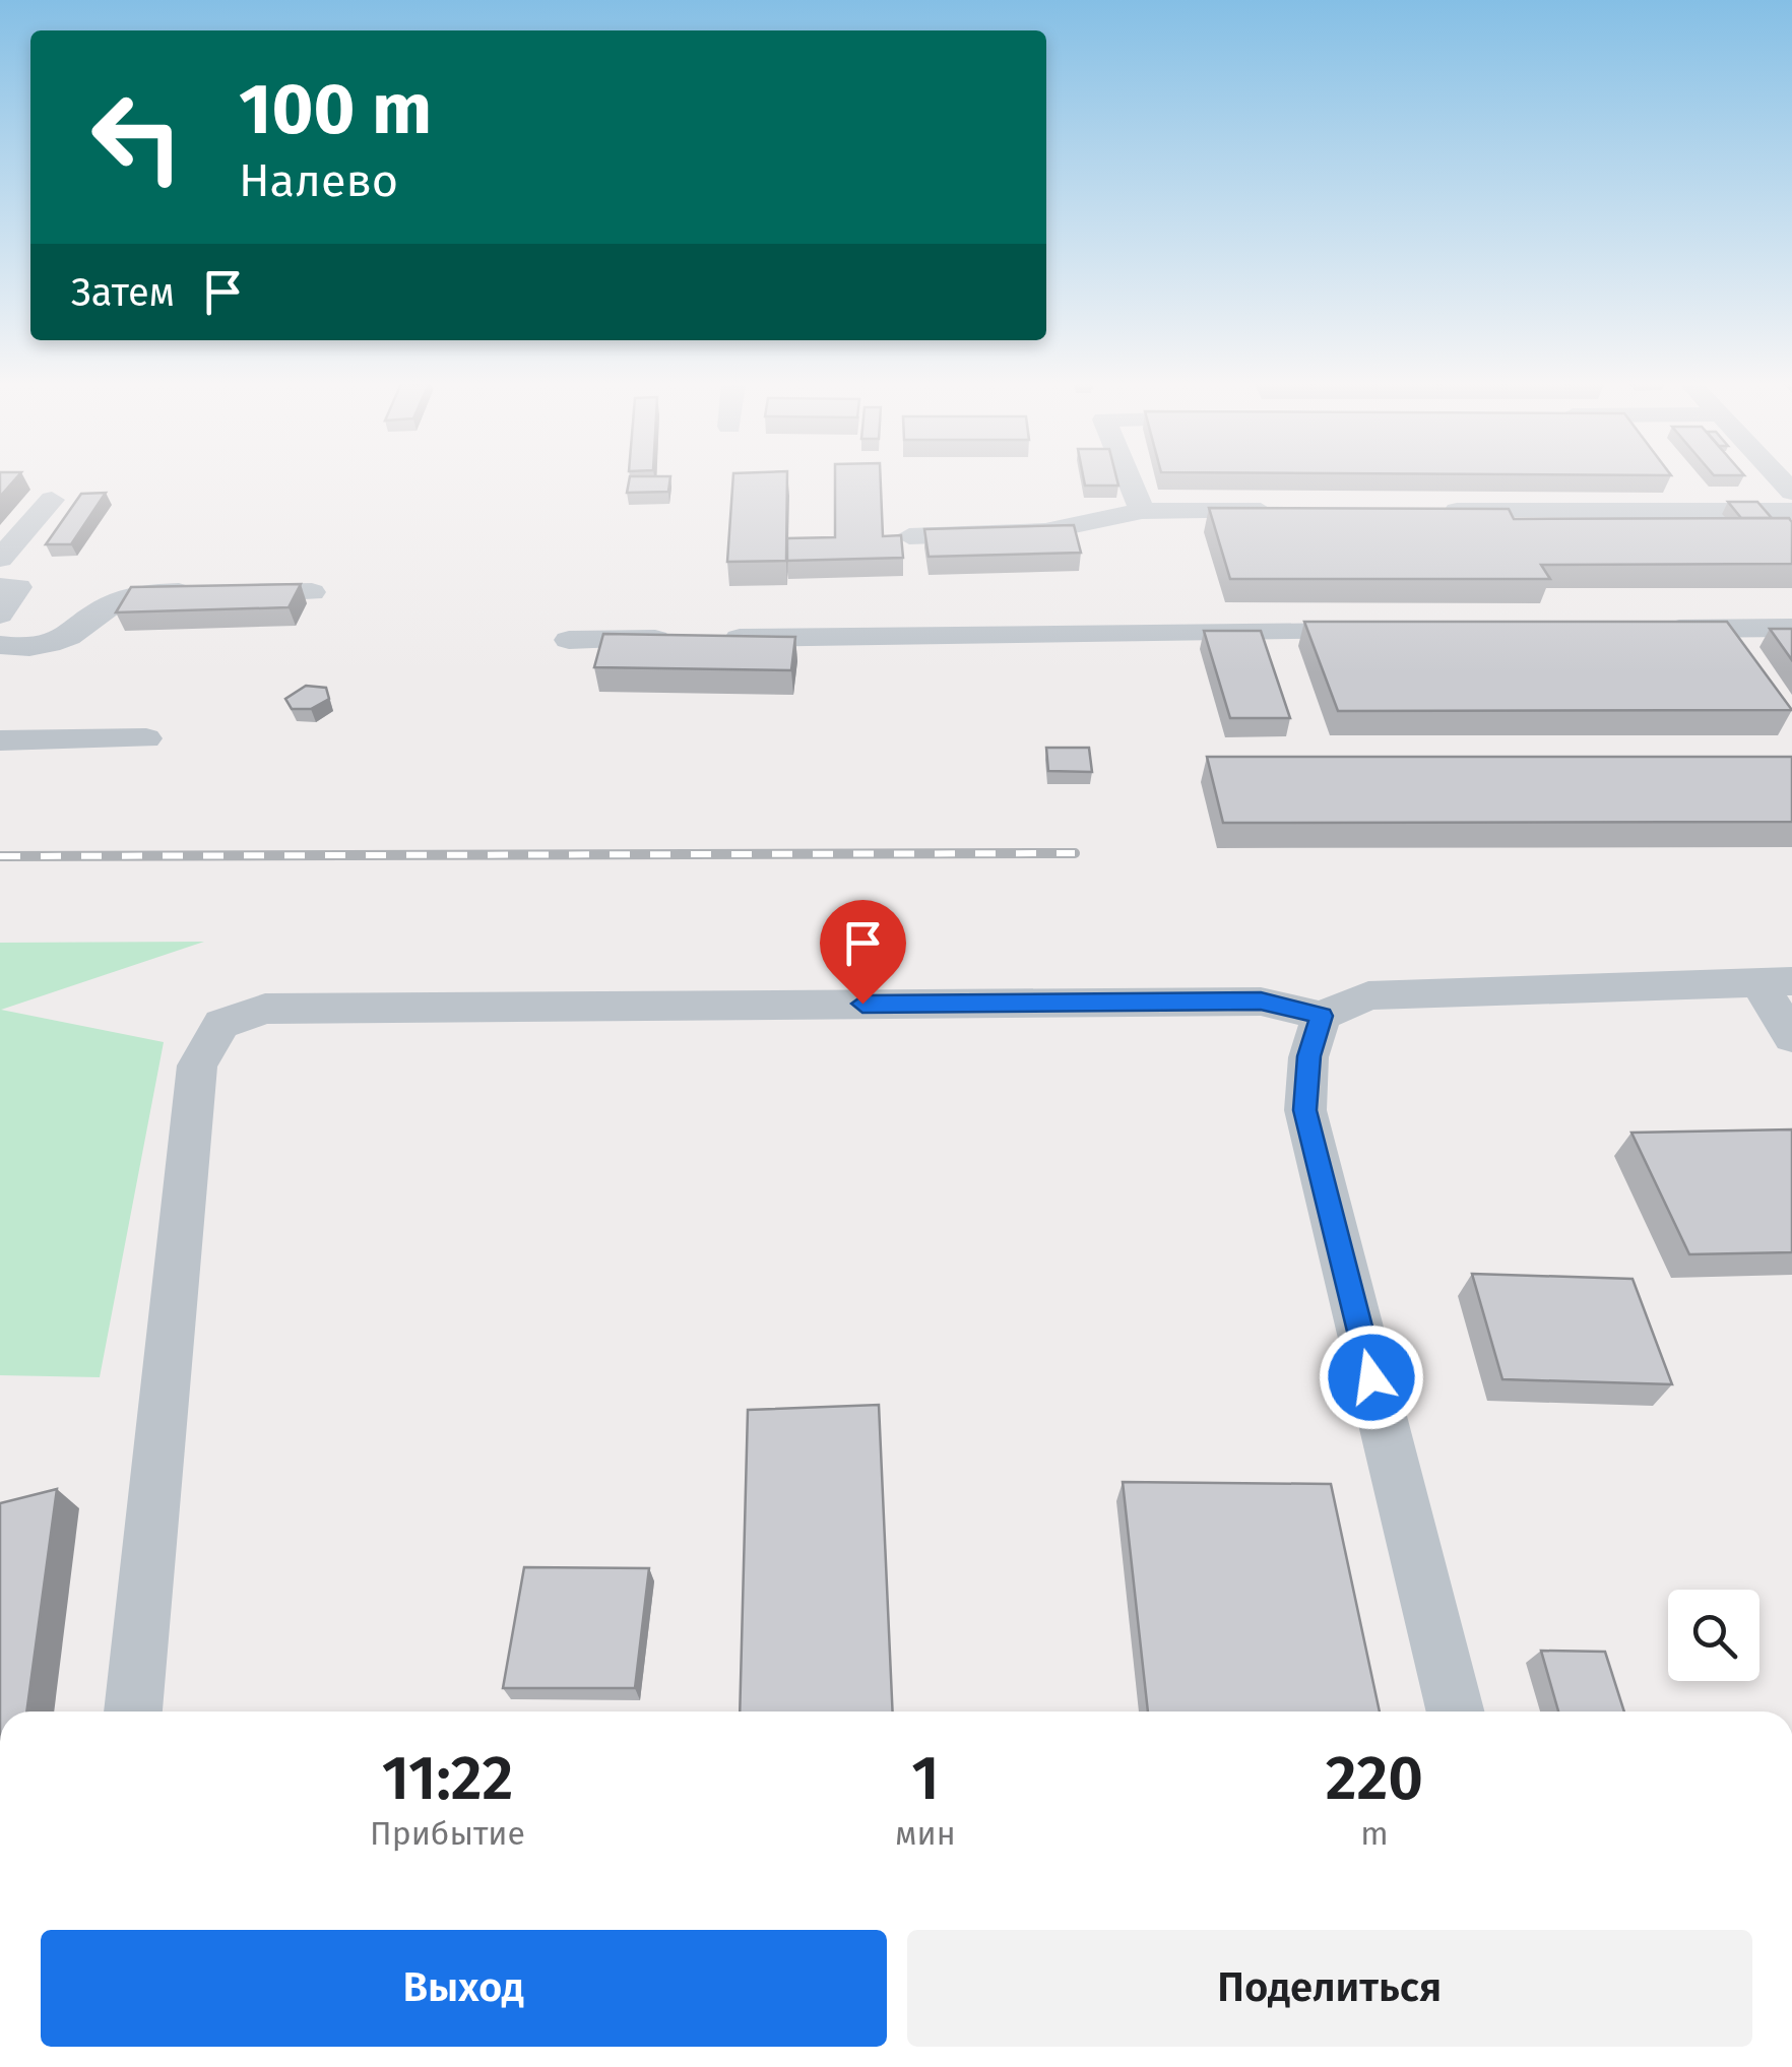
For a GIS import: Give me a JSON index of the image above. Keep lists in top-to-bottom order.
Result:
{
  "page": {
    "turn": ["100 m", "Налево"],
    "then": "Затем",
    "eta": [
      "11:22",
      "Прибытие",
      "1",
      "мин",
      "220",
      "m"
    ],
    "buttons": ["Выход", "Поделиться"]
  }
}
